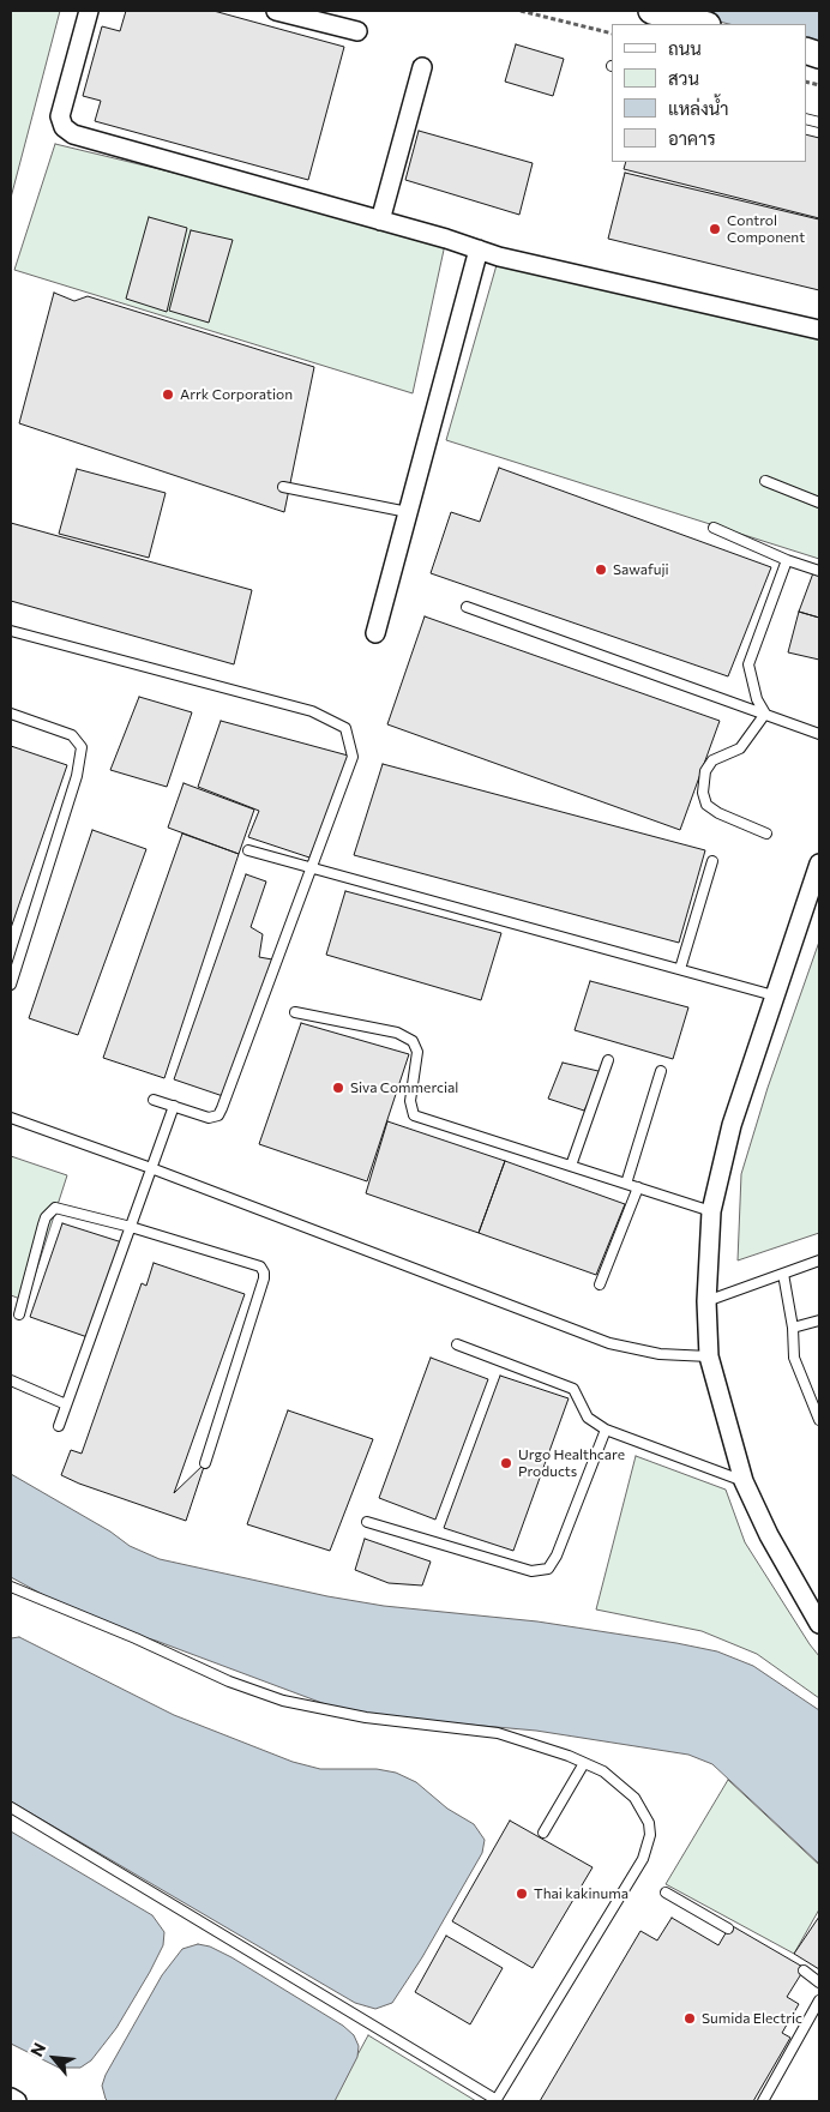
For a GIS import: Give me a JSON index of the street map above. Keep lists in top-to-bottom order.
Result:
{
  "places": [
    "Control Component",
    "Arrk Corporation",
    "Sawafuji",
    "Siva Commercial",
    "Urgo Healthcare Products",
    "Thai kakinuma",
    "Sumida Electric"
  ],
  "legend": [
    "ถนน",
    "สวน",
    "แหล่งน้ำ",
    "อาคาร"
  ],
  "north": "top left"
}
